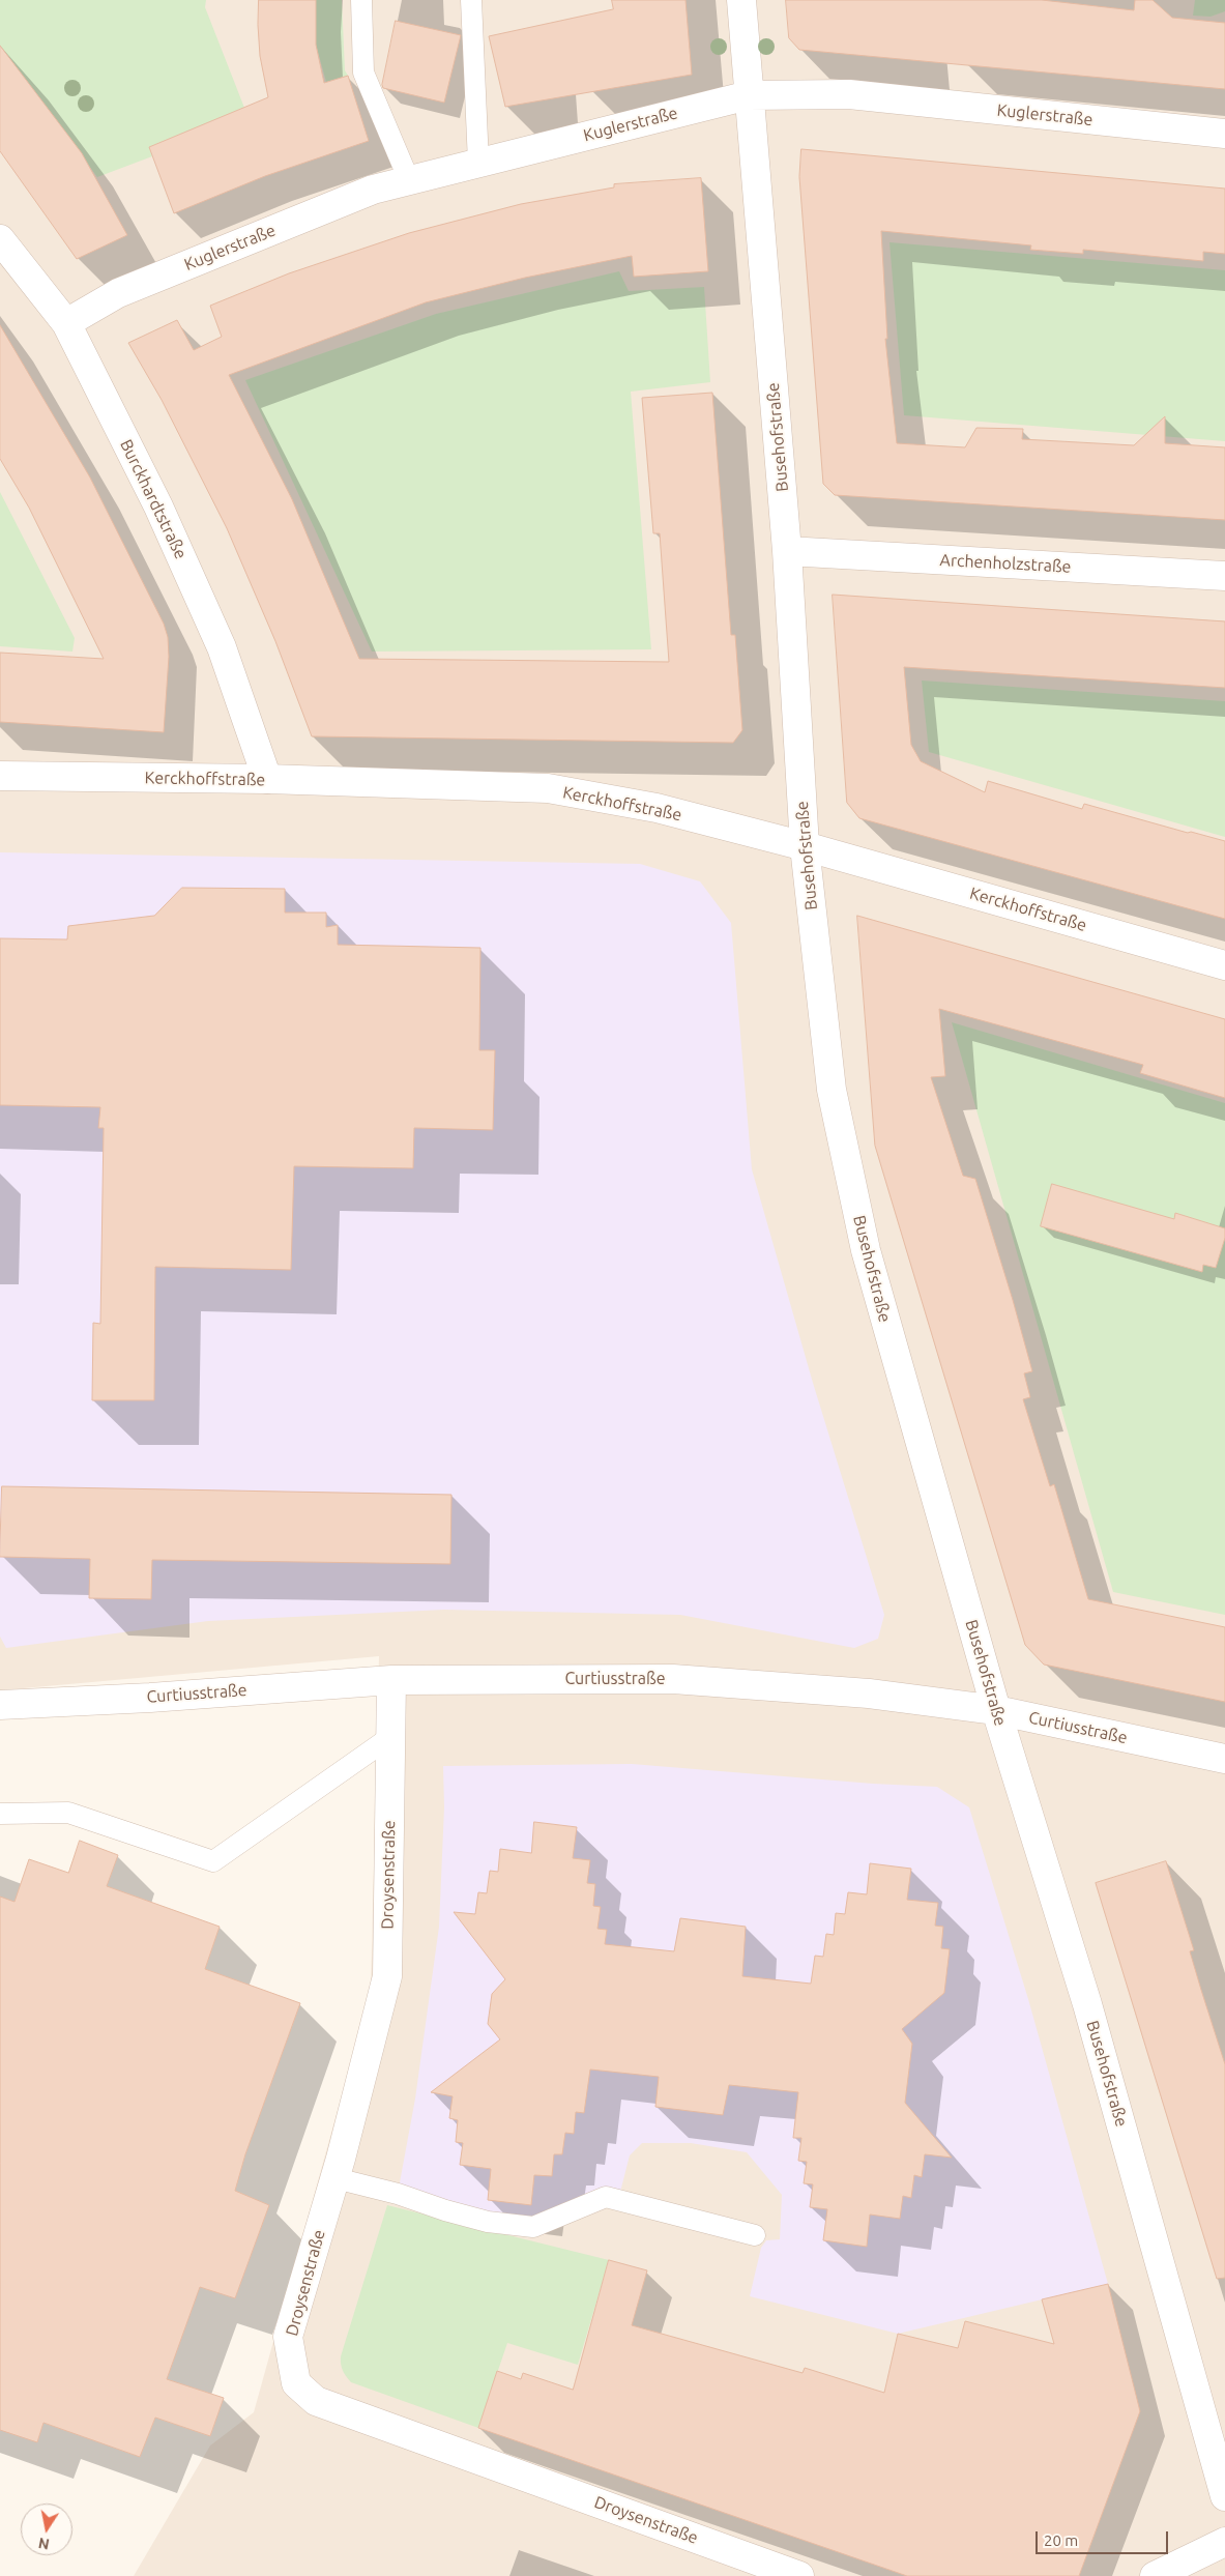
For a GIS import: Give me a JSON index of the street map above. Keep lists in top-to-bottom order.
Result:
{
  "streets": {
    "street": [
      "Kuglerstraße",
      "Busehofstraße",
      "Burckhardtstraße",
      "Archenholzstraße",
      "Kerckhoffstraße",
      "Curtiusstraße",
      "Droysenstraße"
    ]
  },
  "crossings": [
    ["Kuglerstraße", "Busehofstraße"],
    ["Kuglerstraße", "Burckhardtstraße"],
    ["Busehofstraße", "Archenholzstraße"],
    ["Busehofstraße", "Kerckhoffstraße"],
    ["Busehofstraße", "Curtiusstraße"],
    ["Burckhardtstraße", "Kerckhoffstraße"],
    ["Curtiusstraße", "Droysenstraße"]
  ],
  "scale_bar": "20 m",
  "north": "bottom"
}
